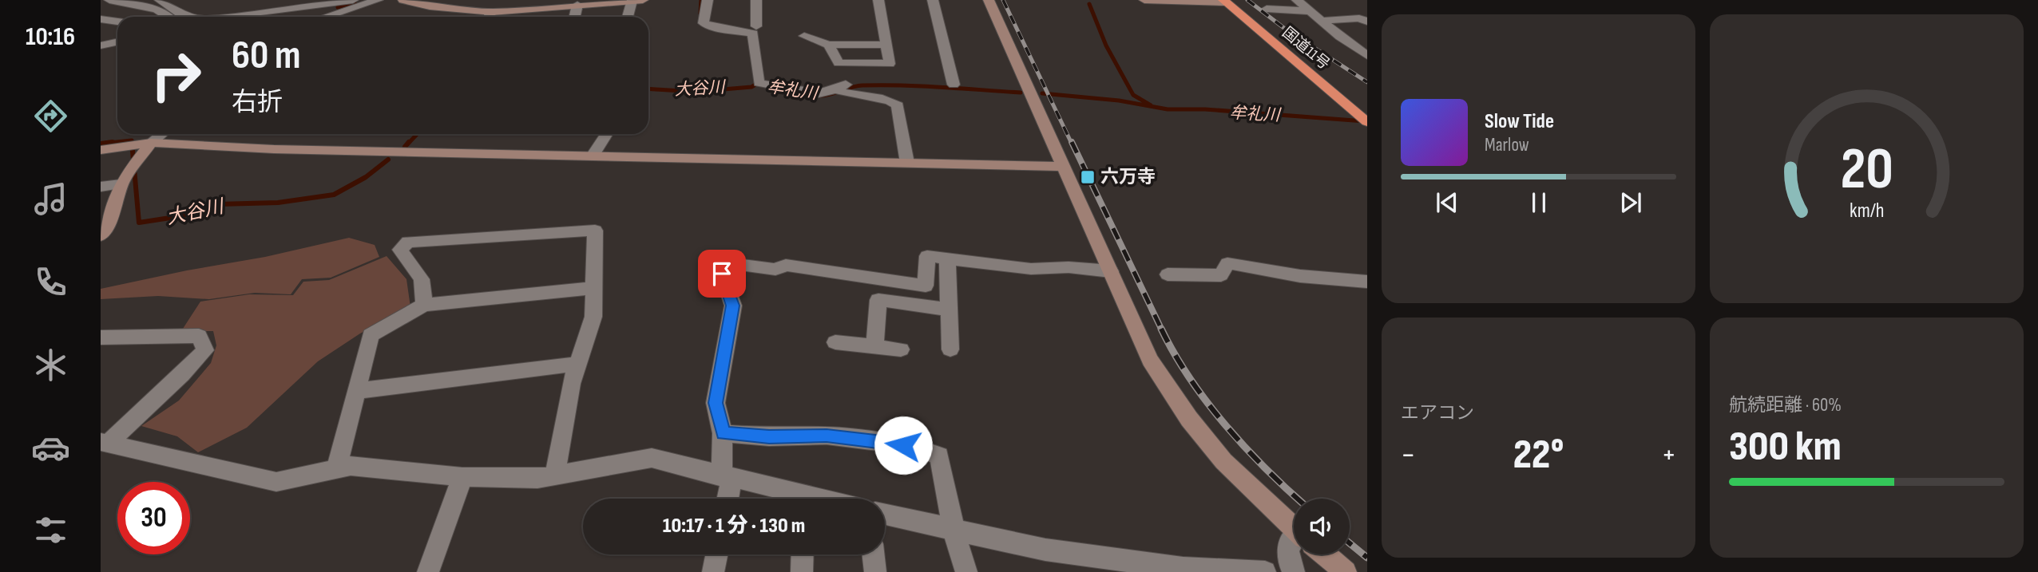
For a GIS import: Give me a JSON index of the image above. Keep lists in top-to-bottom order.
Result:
{
  "streets": {
    "highway": ["国道11号"]
  },
  "water": ["大谷川", "牟礼川"],
  "places": {
    "transit": ["六万寺"]
  },
  "page": {
    "tabs": "10:16",
    "turn": ["60 m", "右折"],
    "song": ["Slow Tide", "Marlow"],
    "tile": [
      "エアコン",
      ["航続距離 · 60%", "300 km"]
    ],
    "heat": ["−", "22°", "+"],
    "limit": "30",
    "trip": "10:17 · 1 分 · 130 m",
    "gauge": ["20", "km/h"]
  }
}
